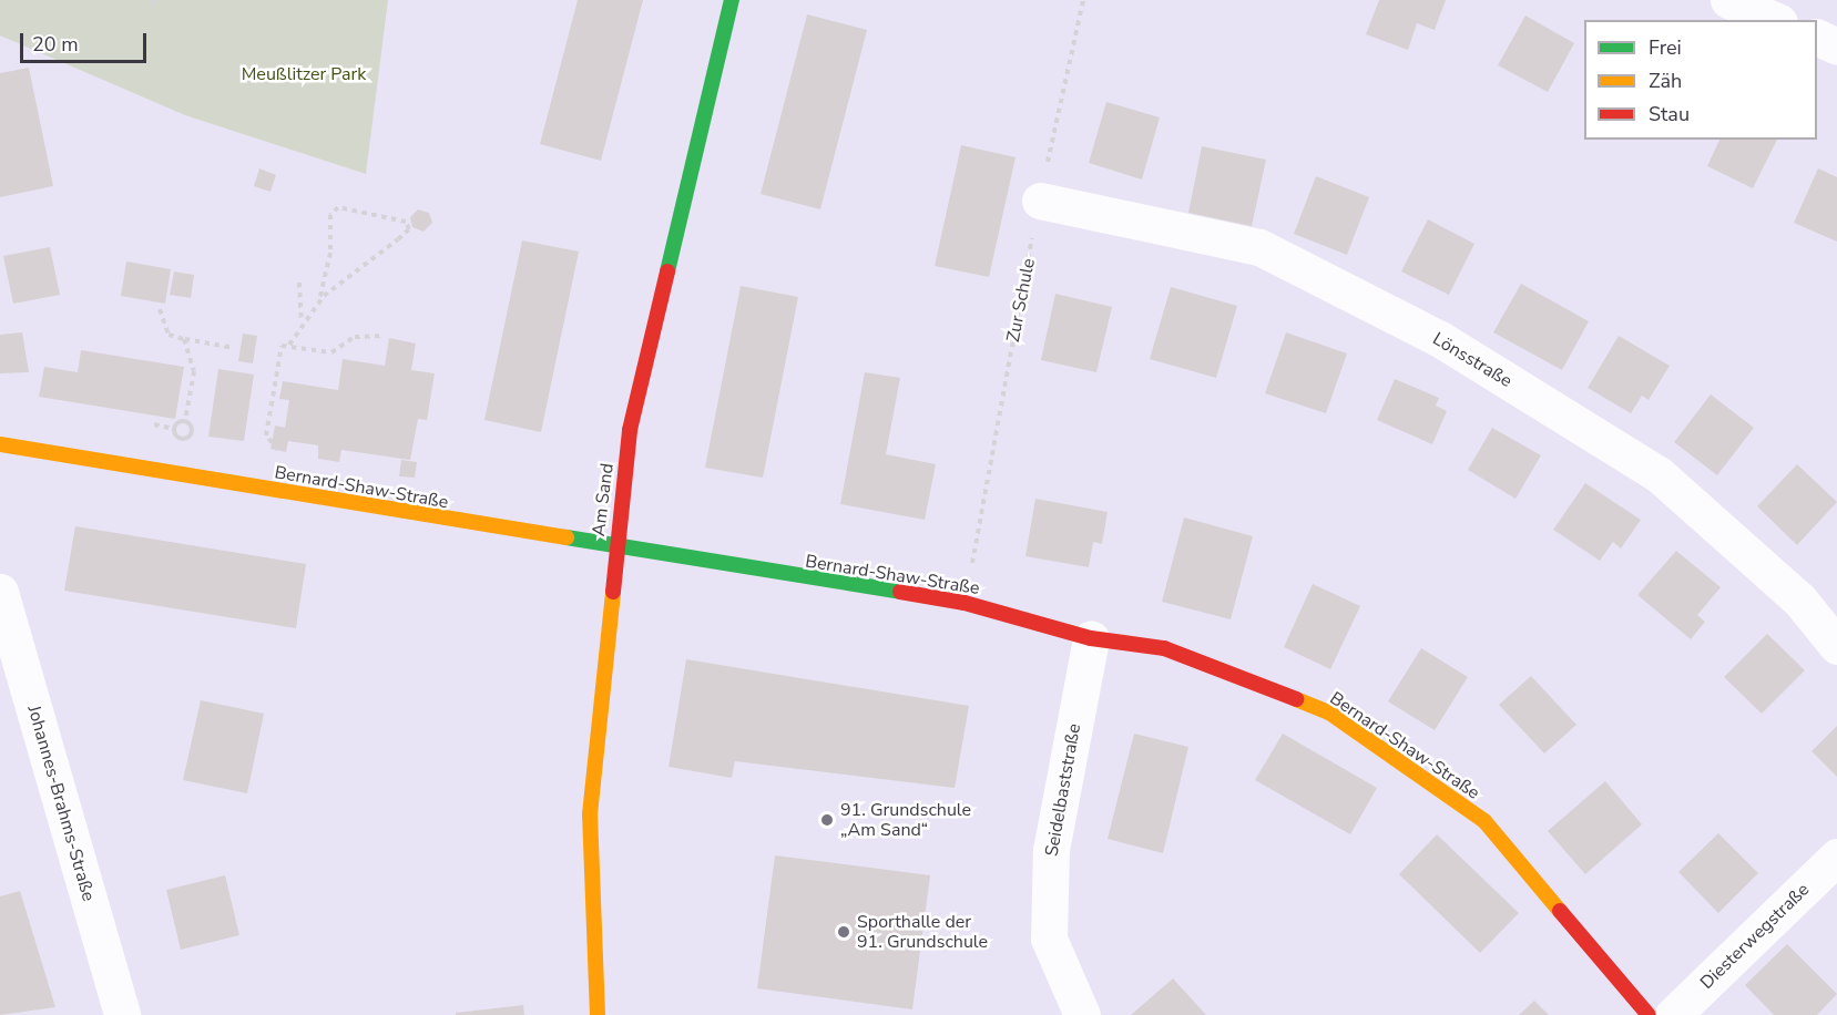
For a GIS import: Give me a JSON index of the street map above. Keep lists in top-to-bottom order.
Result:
{
  "streets": {
    "street": [
      "Lönsstraße",
      "Bernard-Shaw-Straße",
      "Am Sand",
      "Seidelbaststraße",
      "Johannes-Brahms-Straße",
      "Diesterwegstraße"
    ],
    "path": ["Zur Schule"]
  },
  "crossings": [
    ["Zur Schule", "Lönsstraße"],
    ["Zur Schule", "Bernard-Shaw-Straße"],
    ["Bernard-Shaw-Straße", "Am Sand"],
    ["Bernard-Shaw-Straße", "Seidelbaststraße"]
  ],
  "parks": ["Meußlitzer Park"],
  "places": ["91. Grundschule „Am Sand“", "Sporthalle der 91. Grundschule"],
  "legend": ["Frei", "Zäh", "Stau"],
  "scale_bar": "20 m"
}
